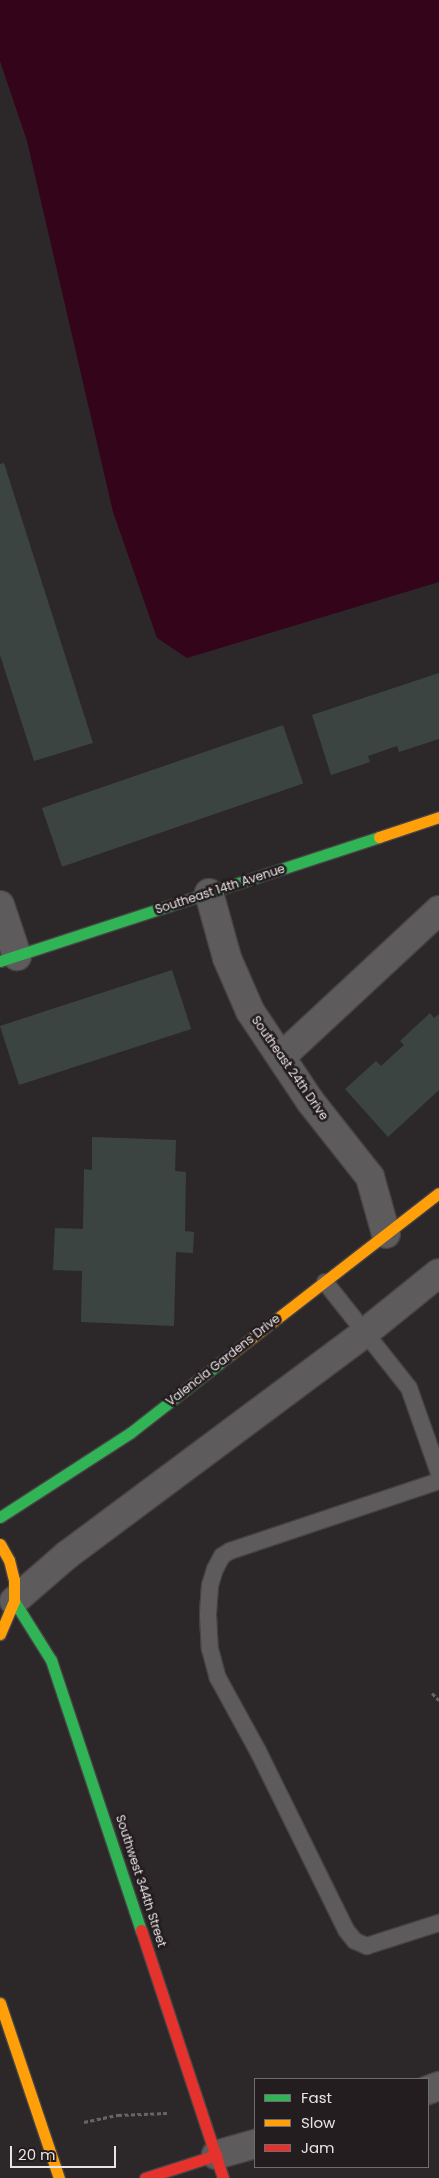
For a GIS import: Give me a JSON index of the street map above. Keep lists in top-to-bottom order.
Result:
{
  "streets": {
    "street": [
      "Southeast 14th Avenue",
      "Southeast 24th Drive",
      "Valencia Gardens Drive",
      "Southwest 344th Street"
    ]
  },
  "crossings": [
    ["Southeast 14th Avenue", "Southeast 24th Drive"],
    ["Southeast 24th Drive", "Valencia Gardens Drive"]
  ],
  "legend": ["Fast", "Slow", "Jam"],
  "scale_bar": "20 m"
}
